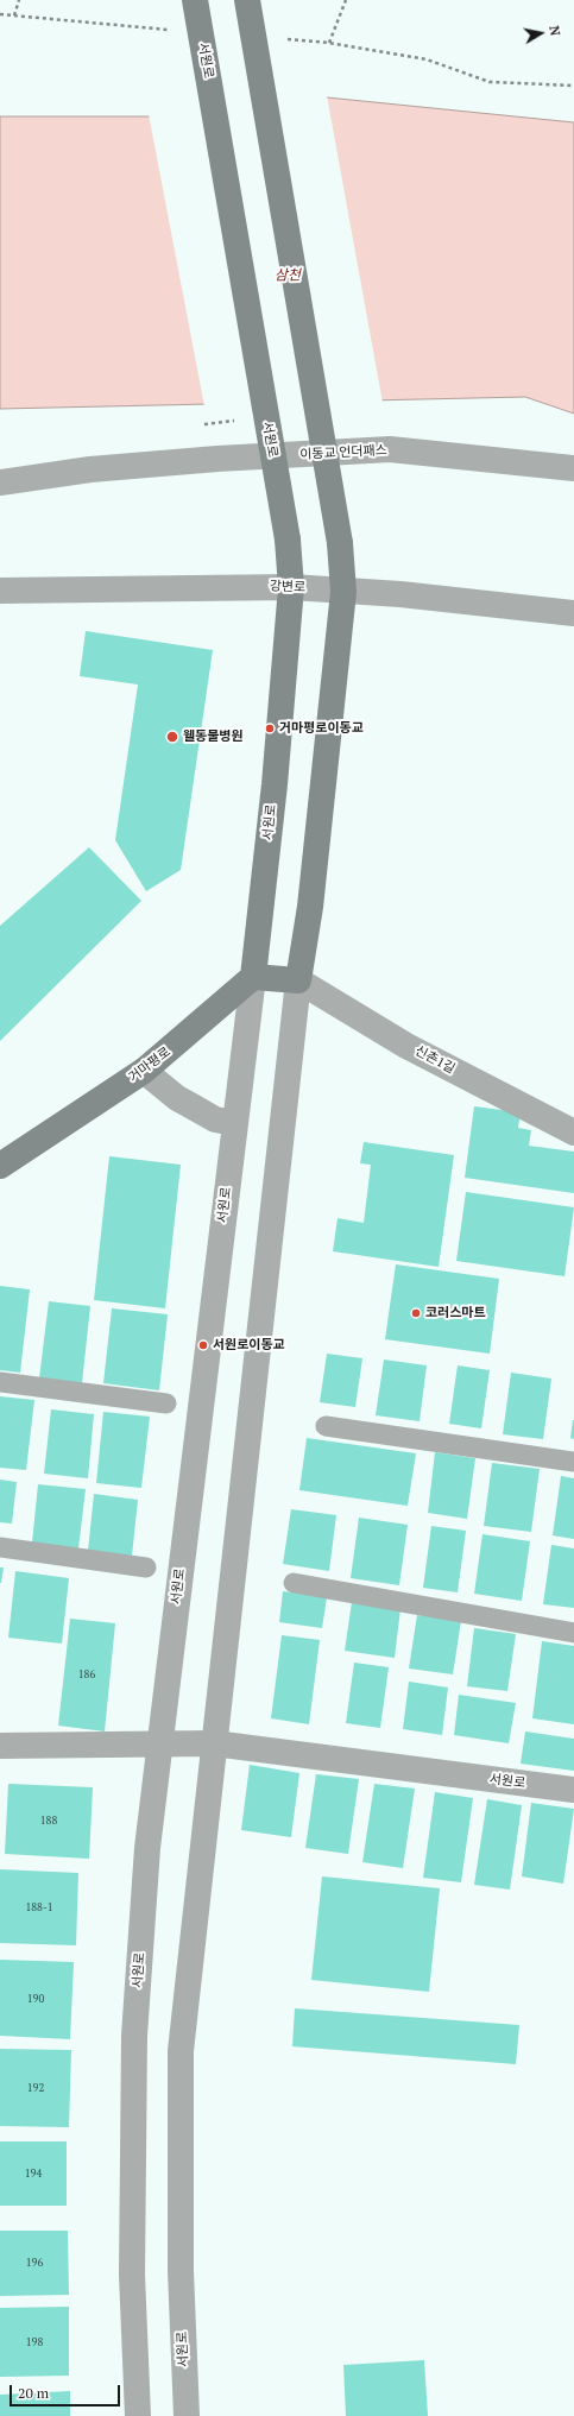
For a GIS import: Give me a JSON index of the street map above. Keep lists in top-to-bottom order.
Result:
{
  "streets": {
    "main road": ["서원로", "거마평로"],
    "street": ["이동교 언더패스", "강변로", "신촌1길"]
  },
  "crossings": [
    ["서원로", "강변로"],
    ["서원로", "신촌1길"],
    ["서원로", "거마평로"]
  ],
  "water": ["삼천"],
  "places": [
    "거마평로이동교",
    "웰동물병원",
    "코러스마트",
    "서원로이동교"
  ],
  "house_numbers": [
    "186",
    "188",
    "188-1",
    "190",
    "192",
    "194",
    "196",
    "198"
  ],
  "scale_bar": "20 m",
  "north": "right"
}
